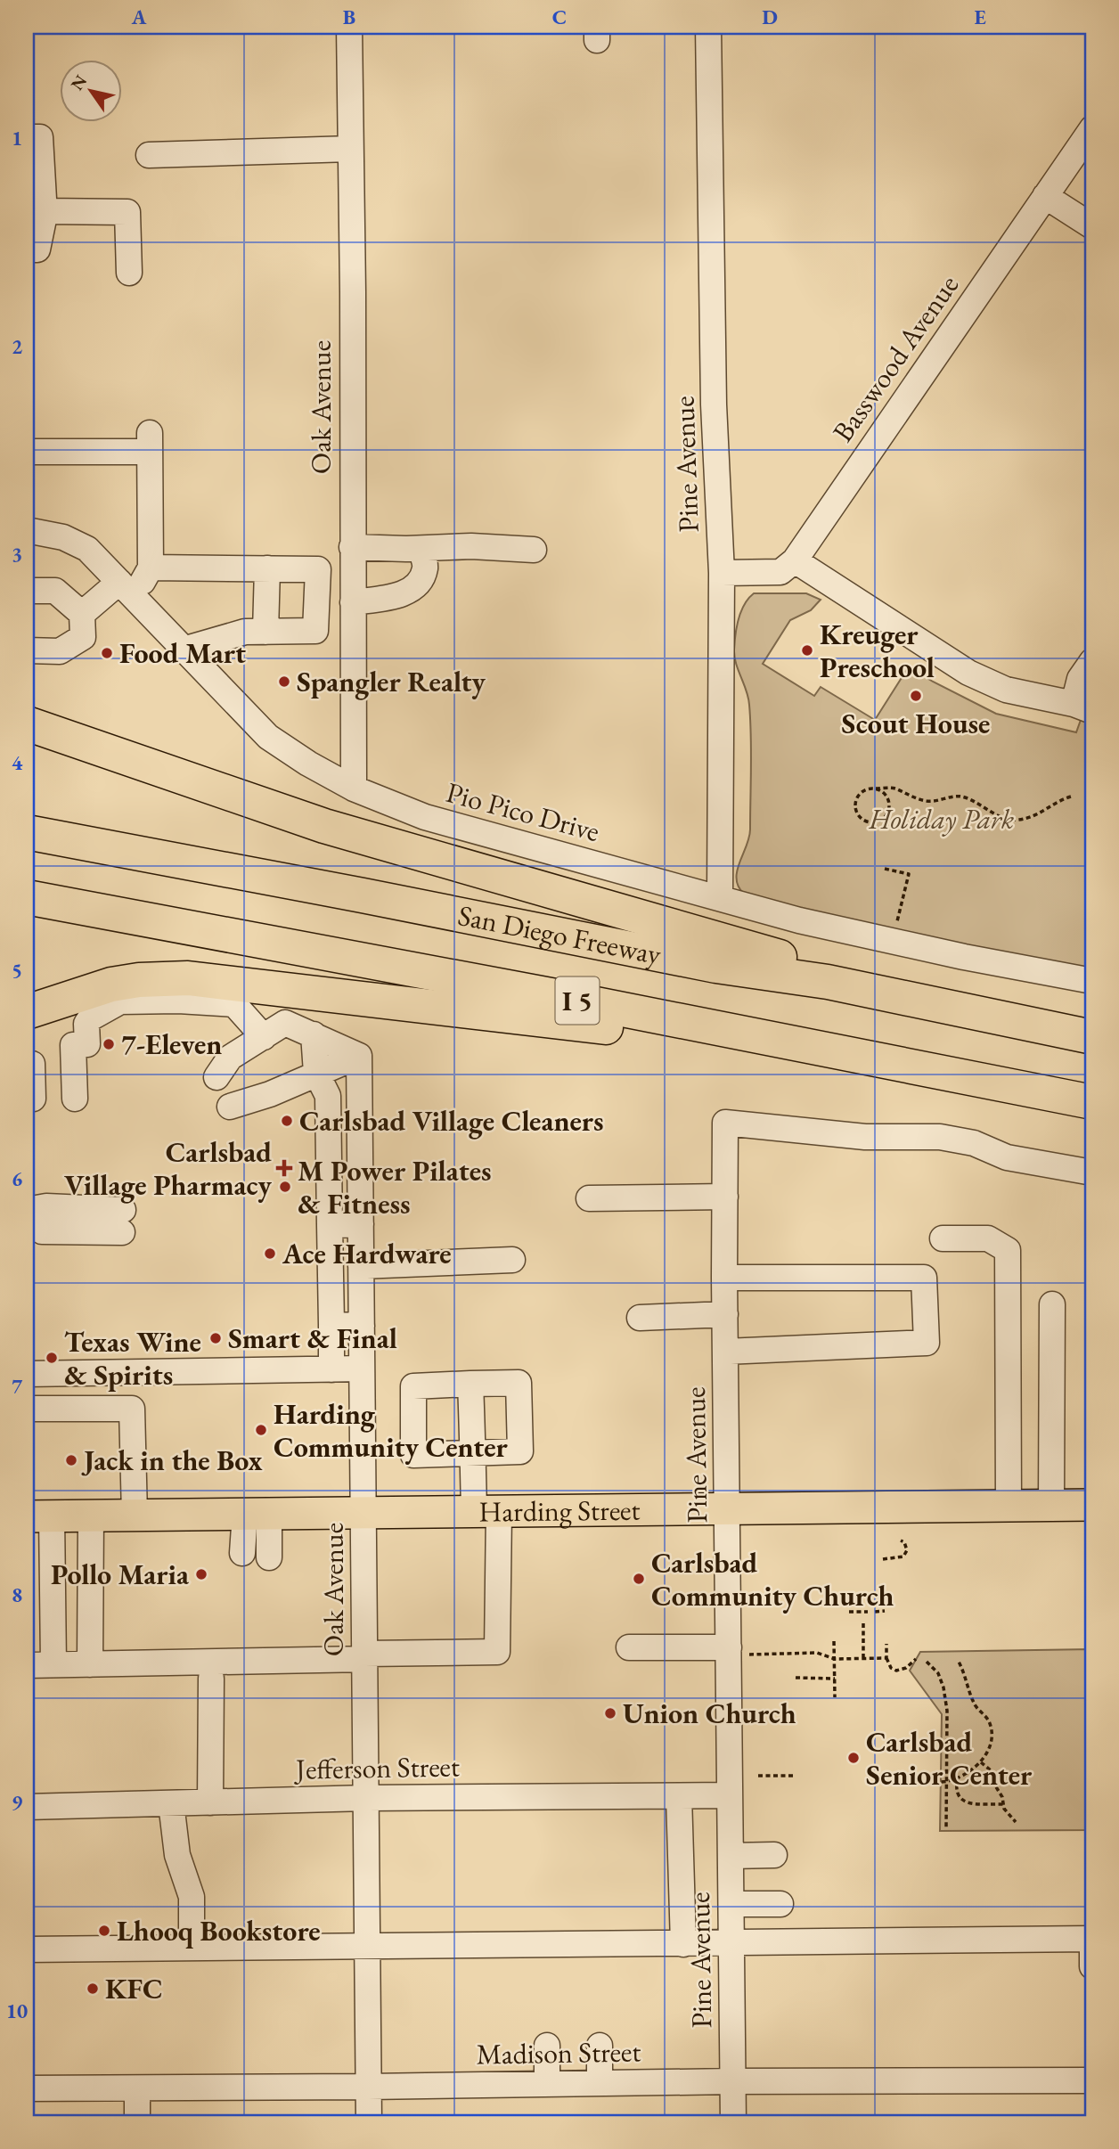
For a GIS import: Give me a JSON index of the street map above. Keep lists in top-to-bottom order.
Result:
{
  "streets": {
    "highway": ["San Diego Freeway", "I 5"],
    "main road": ["Harding Street"],
    "street": [
      "Basswood Avenue",
      "Oak Avenue",
      "Pine Avenue",
      "Pio Pico Drive",
      "Jefferson Street",
      "Madison Street"
    ]
  },
  "crossings": [
    ["Oak Avenue", "Pio Pico Drive"],
    ["Oak Avenue", "Harding Street"],
    ["Oak Avenue", "Jefferson Street"],
    ["Oak Avenue", "Madison Street"],
    ["Pine Avenue", "Pio Pico Drive"],
    ["Pine Avenue", "Harding Street"],
    ["Pine Avenue", "Jefferson Street"],
    ["Pine Avenue", "Madison Street"]
  ],
  "parks": ["Holiday Park"],
  "places": {
    "other": [
      "Kreuger Preschool",
      "Food Mart",
      "Spangler Realty",
      "Scout House",
      "7-Eleven",
      "Carlsbad Village Cleaners",
      "M Power Pilates & Fitness",
      "Ace Hardware",
      "Smart & Final",
      "Texas Wine & Spirits",
      "Harding Community Center",
      "Jack in the Box",
      "Pollo Maria",
      "Carlsbad Community Church",
      "Union Church",
      "Carlsbad Senior Center",
      "Lhooq Bookstore",
      "KFC"
    ],
    "health": ["Carlsbad Village Pharmacy"]
  },
  "north": "top left",
  "grid": {
    "columns": [
      "A",
      "B",
      "C",
      "D",
      "E"
    ],
    "rows": [
      "1",
      "2",
      "3",
      "4",
      "5",
      "6",
      "7",
      "8",
      "9",
      "10"
    ]
  }
}
